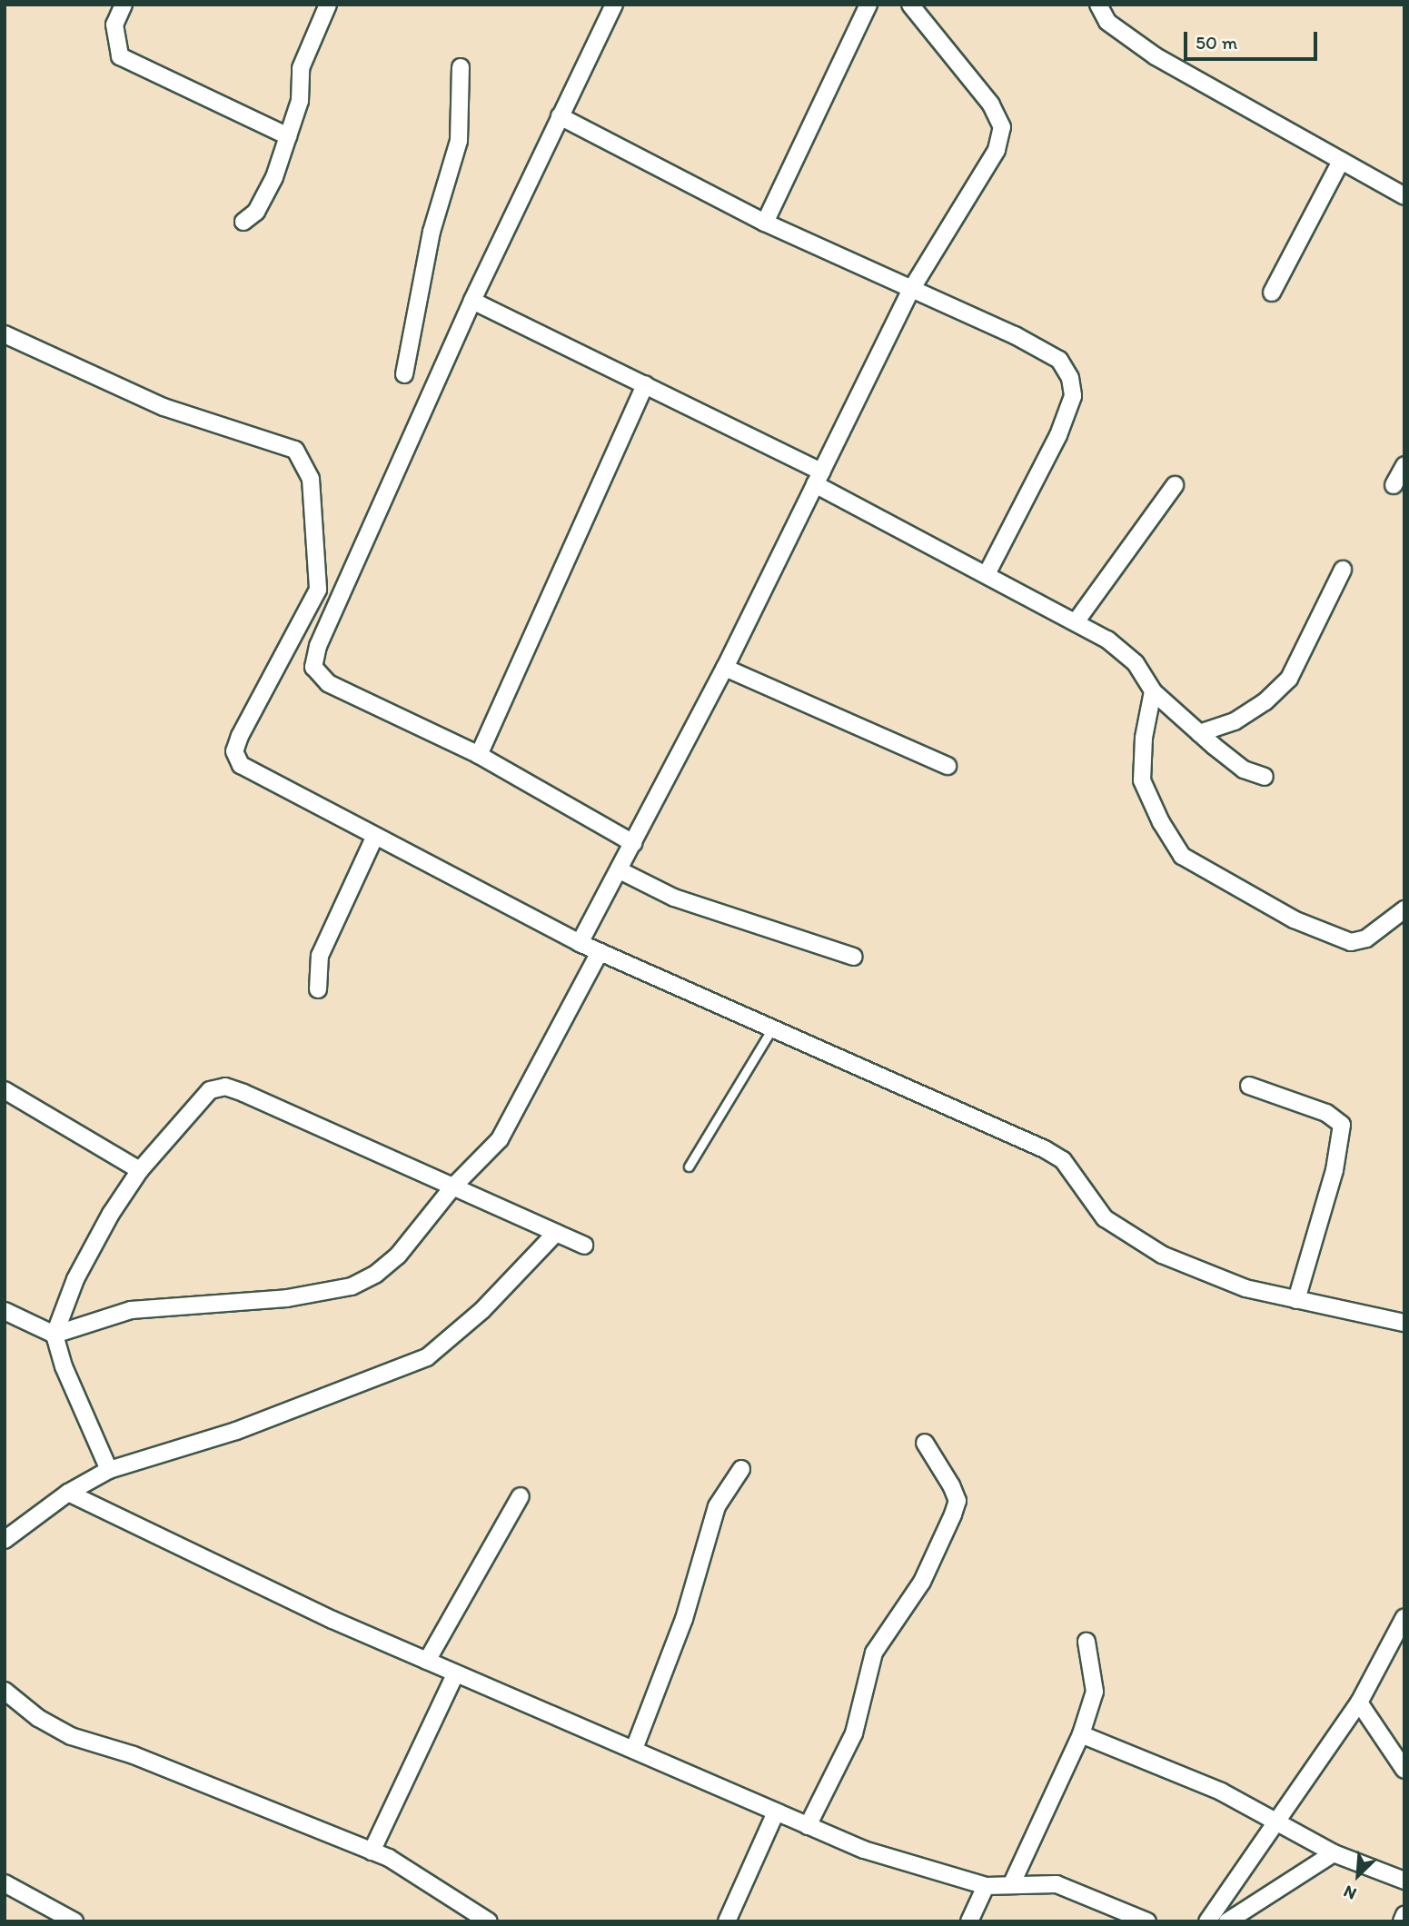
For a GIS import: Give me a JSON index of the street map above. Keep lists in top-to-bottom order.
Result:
{
  "scale_bar": "50 m",
  "north": "bottom left"
}
